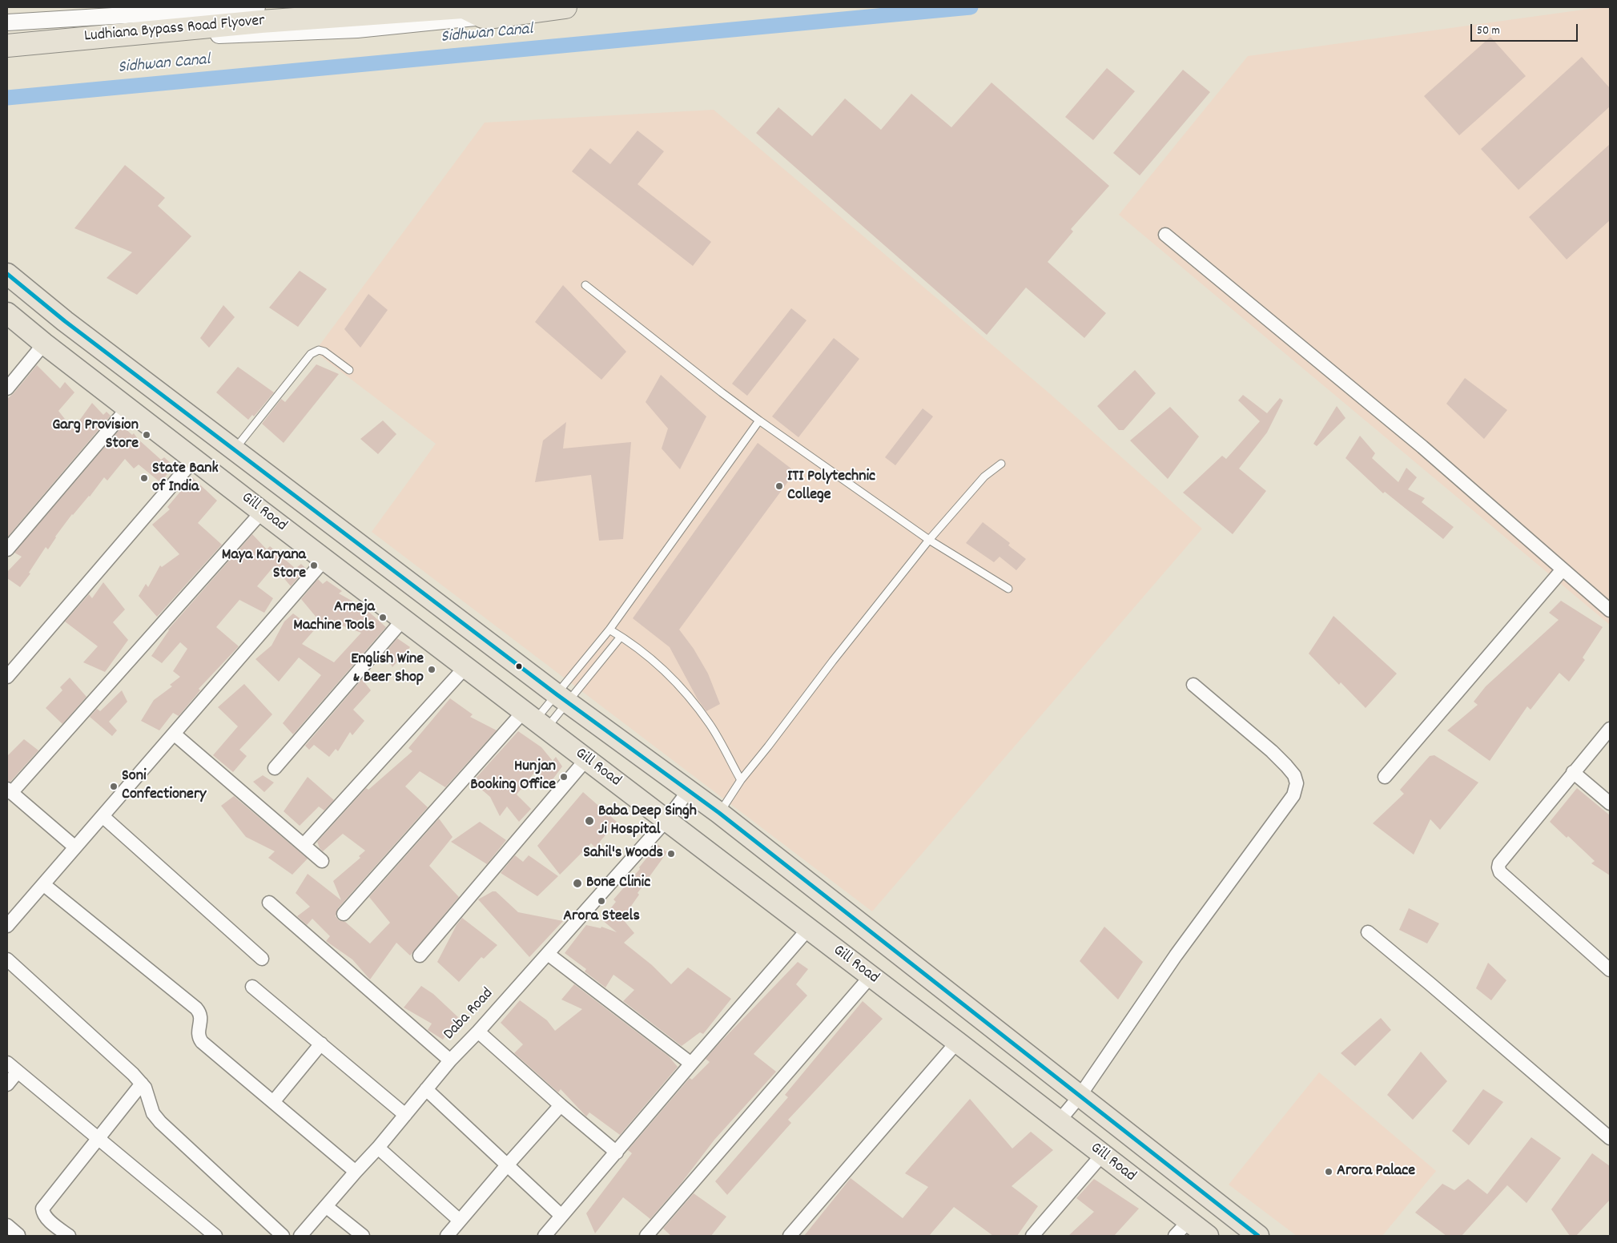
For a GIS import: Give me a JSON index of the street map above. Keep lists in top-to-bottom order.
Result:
{
  "streets": {
    "highway": ["Ludhiana Bypass Road Flyover"],
    "main road": ["Gill Road"],
    "street": ["Daba Road"]
  },
  "crossings": [
    ["Gill Road", "Daba Road"]
  ],
  "water": ["Sidhwan Canal"],
  "places": [
    "Garg Provision Store",
    "State Bank of India",
    "ITI Polytechnic College",
    "Maya Karyana Store",
    "Arneja Machine Tools",
    "English Wine & Beer Shop",
    "Hunjan Booking Office",
    "Soni Confectionery",
    "Baba Deep Singh Ji Hospital",
    "Sahil's Woods",
    "Bone Clinic",
    "Arora Steels",
    "Arora Palace"
  ],
  "scale_bar": "50 m"
}
